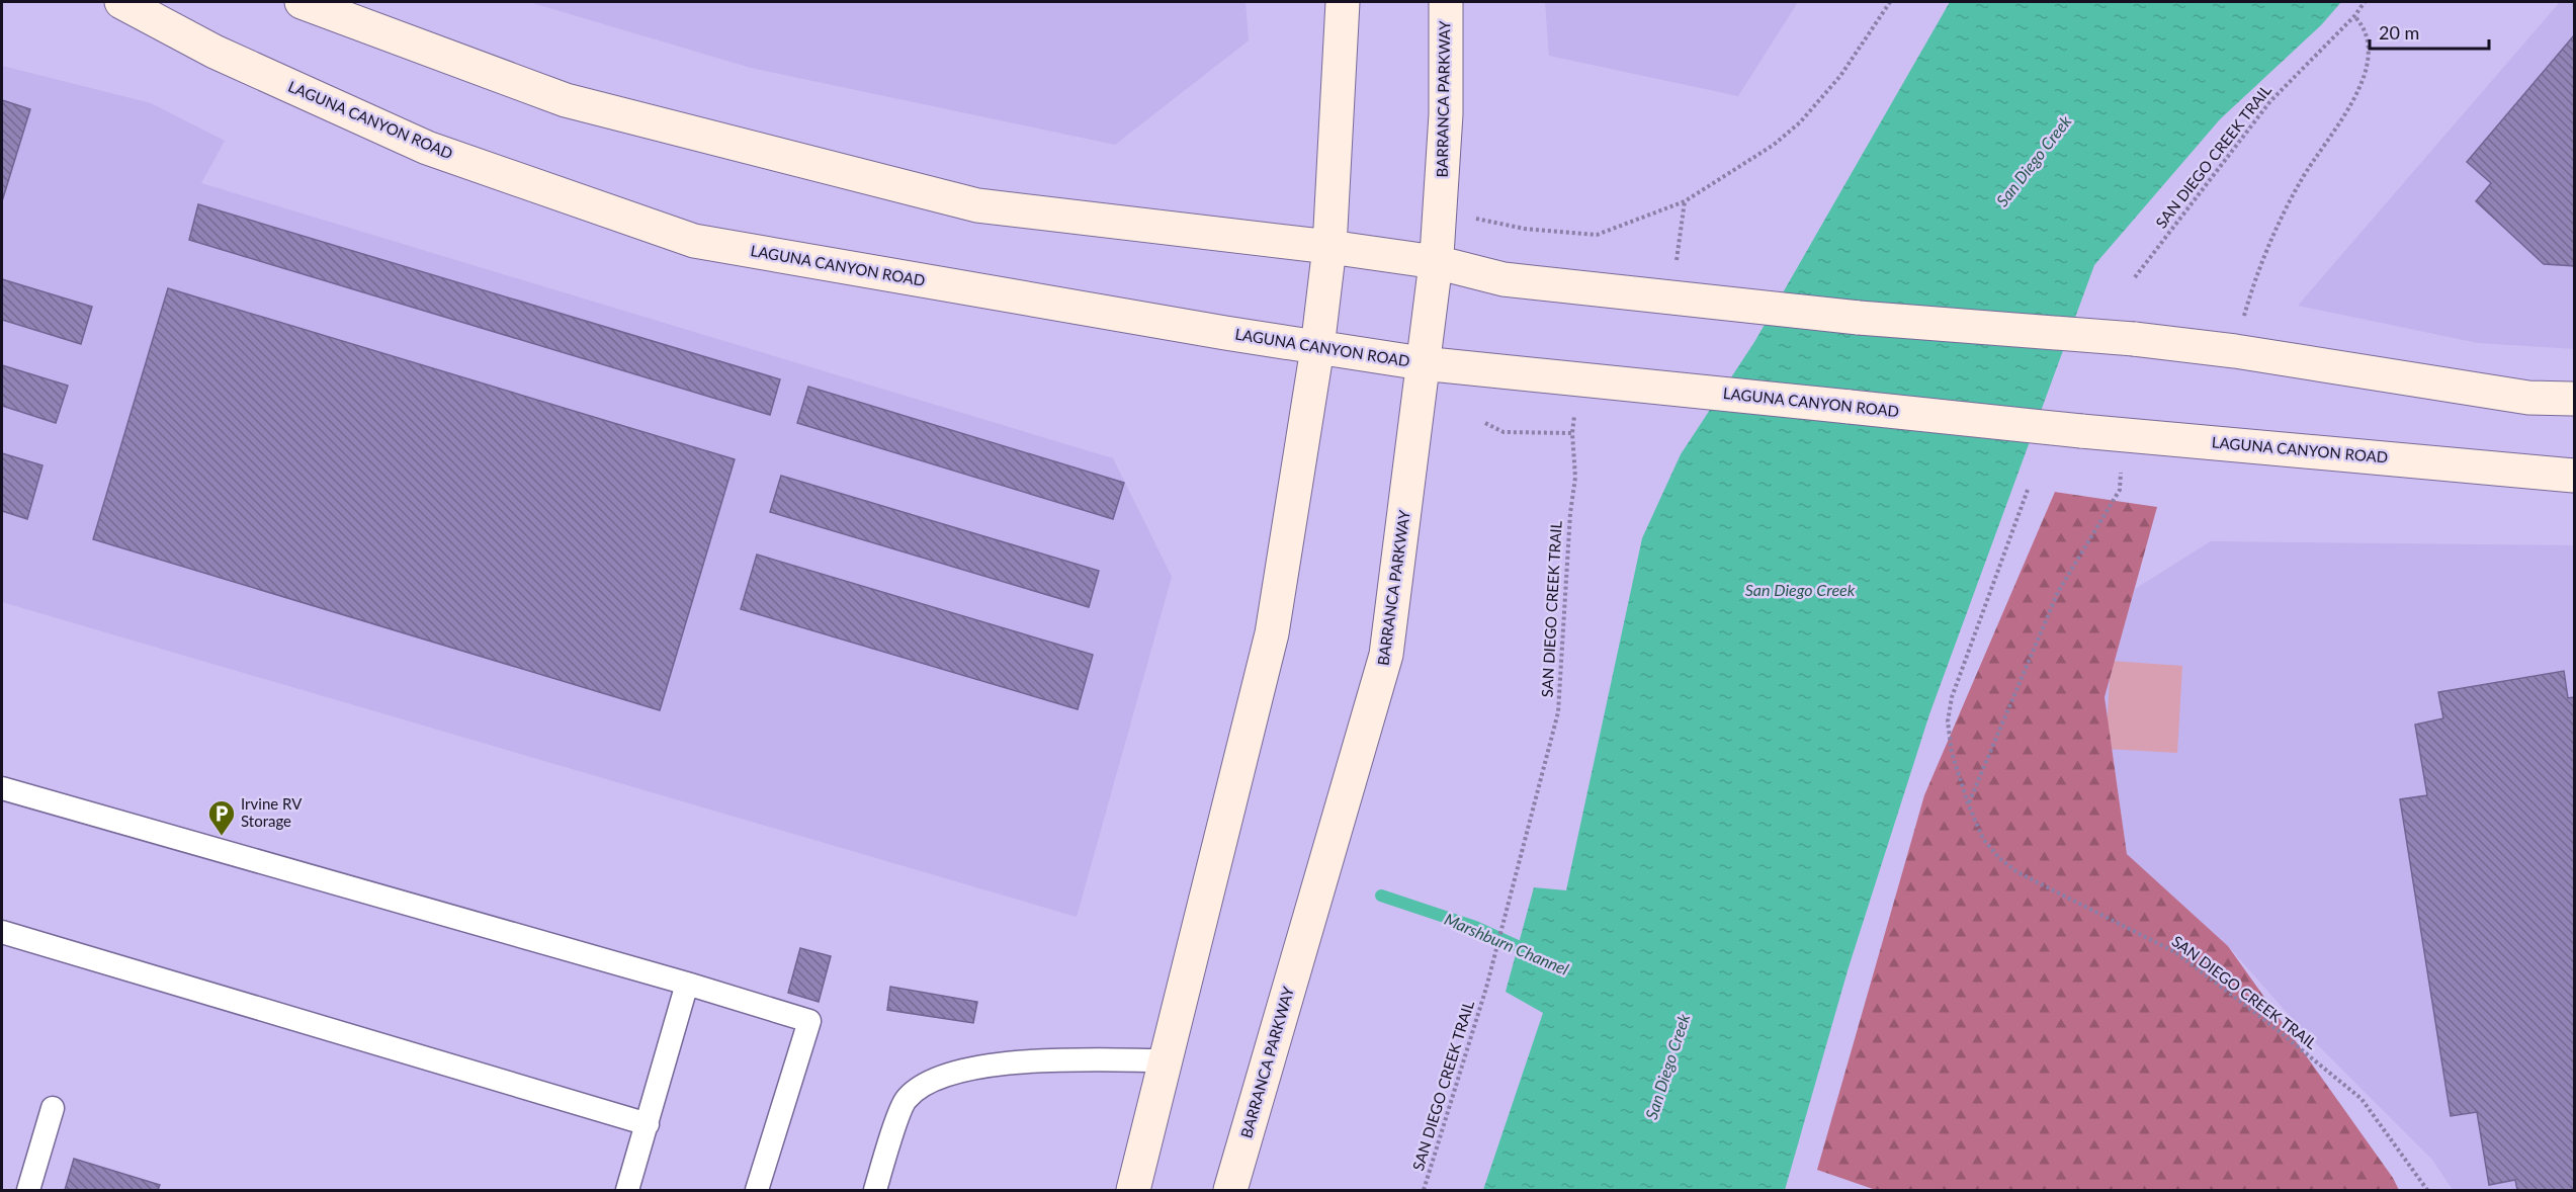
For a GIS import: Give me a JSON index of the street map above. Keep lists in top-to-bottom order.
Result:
{
  "streets": {
    "main road": ["BARRANCA PARKWAY", "LAGUNA CANYON ROAD"],
    "path": ["SAN DIEGO CREEK TRAIL"]
  },
  "crossings": [
    ["BARRANCA PARKWAY", "LAGUNA CANYON ROAD"]
  ],
  "water": ["San Diego Creek", "Marshburn Channel"],
  "places": {
    "parking": ["Irvine RV Storage"]
  },
  "scale_bar": "20 m"
}
